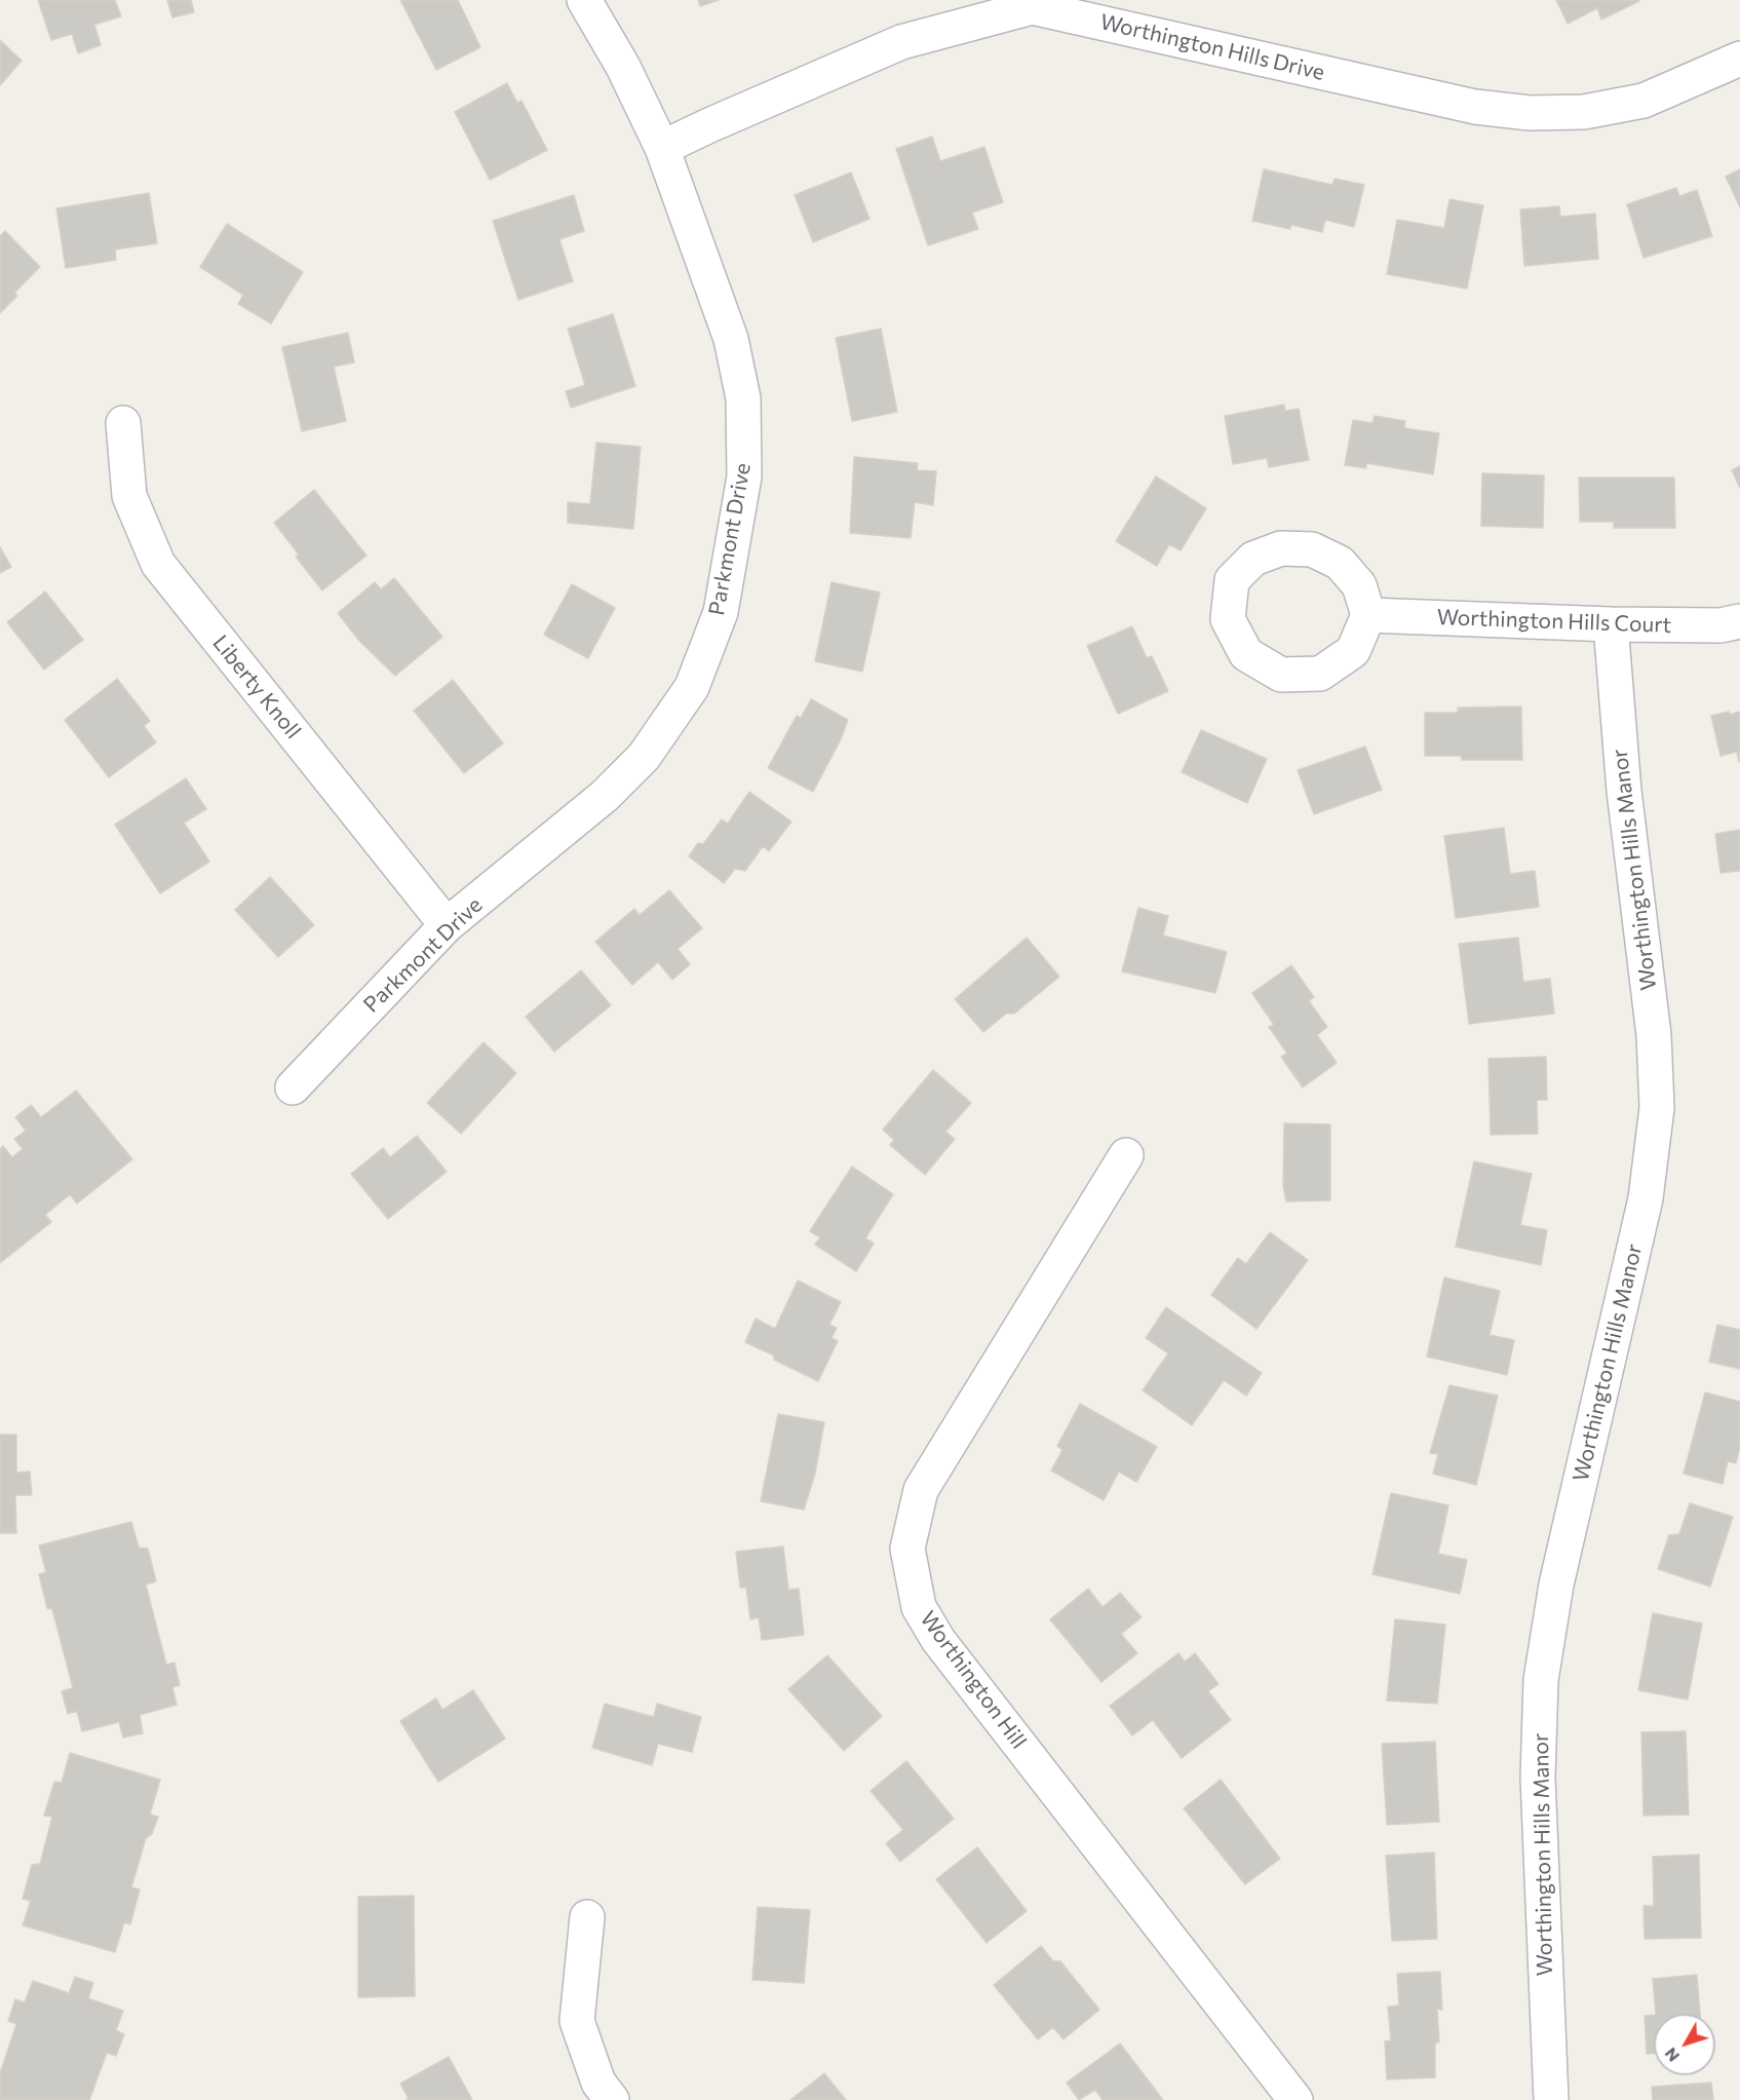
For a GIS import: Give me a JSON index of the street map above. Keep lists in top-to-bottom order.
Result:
{
  "streets": {
    "street": [
      "Worthington Hills Drive",
      "Parkmont Drive",
      "Worthington Hills Court",
      "Liberty Knoll",
      "Worthington Hills Manor",
      "Worthington Hill"
    ]
  },
  "crossings": [
    ["Worthington Hills Drive", "Parkmont Drive"],
    ["Parkmont Drive", "Liberty Knoll"],
    ["Worthington Hills Court", "Worthington Hills Manor"]
  ],
  "north": "bottom left"
}
